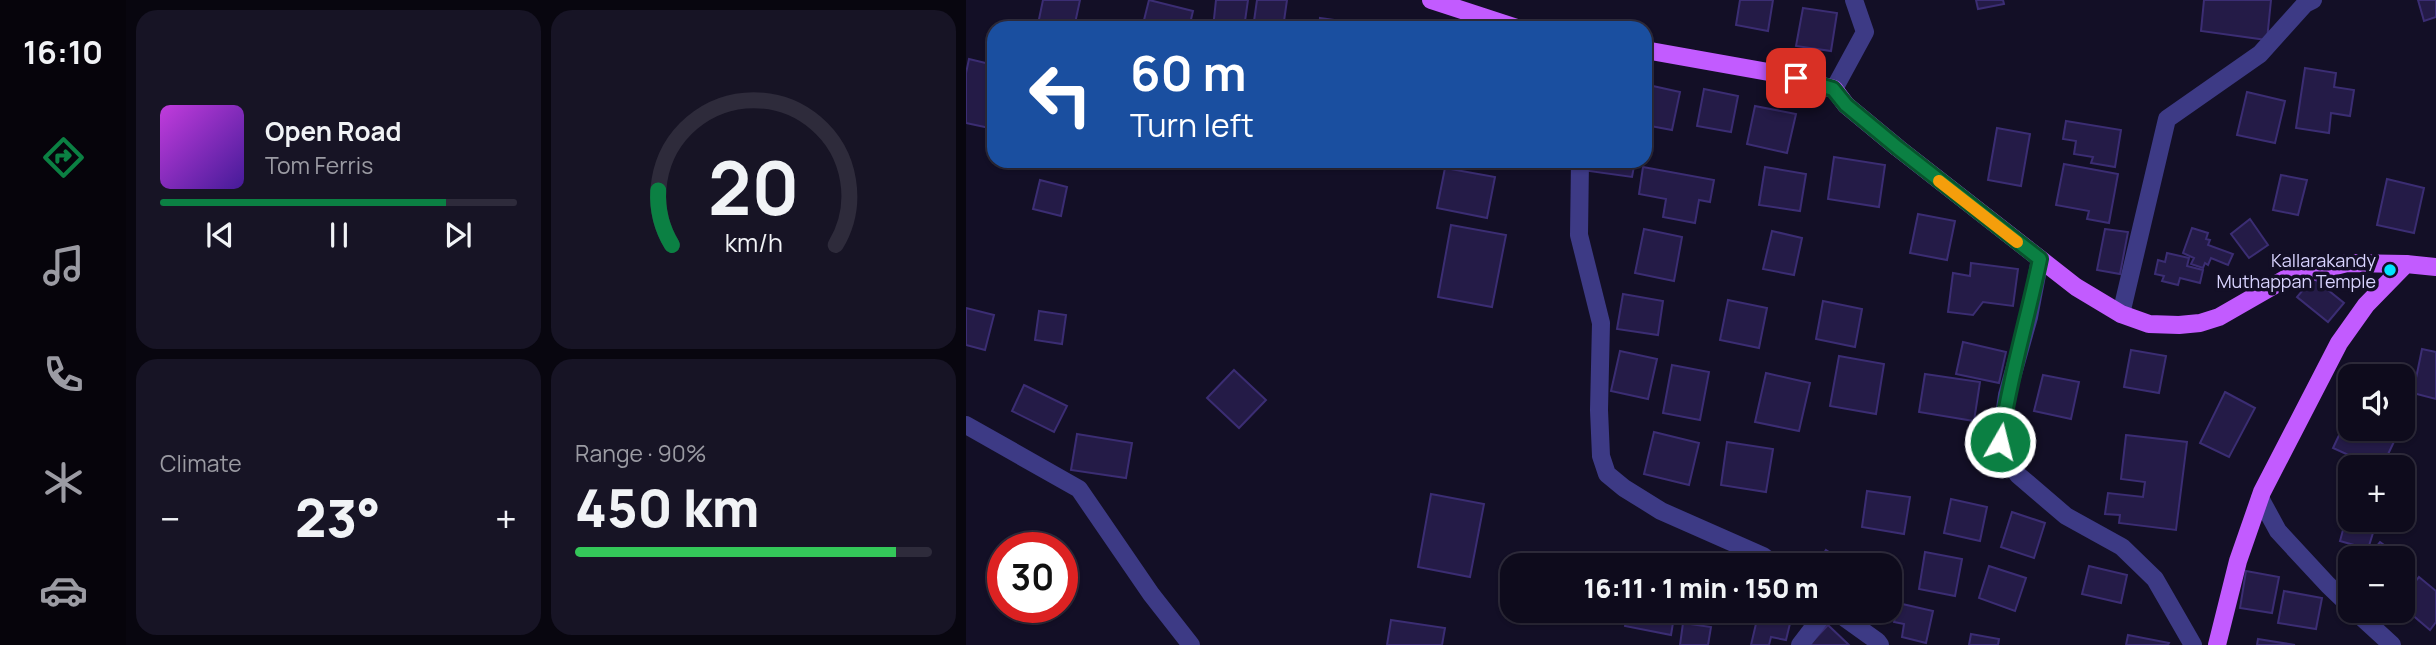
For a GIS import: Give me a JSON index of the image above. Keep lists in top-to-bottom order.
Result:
{
  "places": ["Kallarakandy Muthappan Temple"],
  "page": {
    "tabs": "16:10",
    "turn": ["60 m", "Turn left"],
    "song": ["Open Road", "Tom Ferris"],
    "tile": [
      "Climate",
      ["Range · 90%", "450 km"]
    ],
    "map_buttons": ["+", "−"],
    "heat": ["−", "23°", "+"],
    "limit": "30",
    "trip": "16:11 · 1 min · 150 m",
    "gauge": ["20", "km/h"]
  }
}
